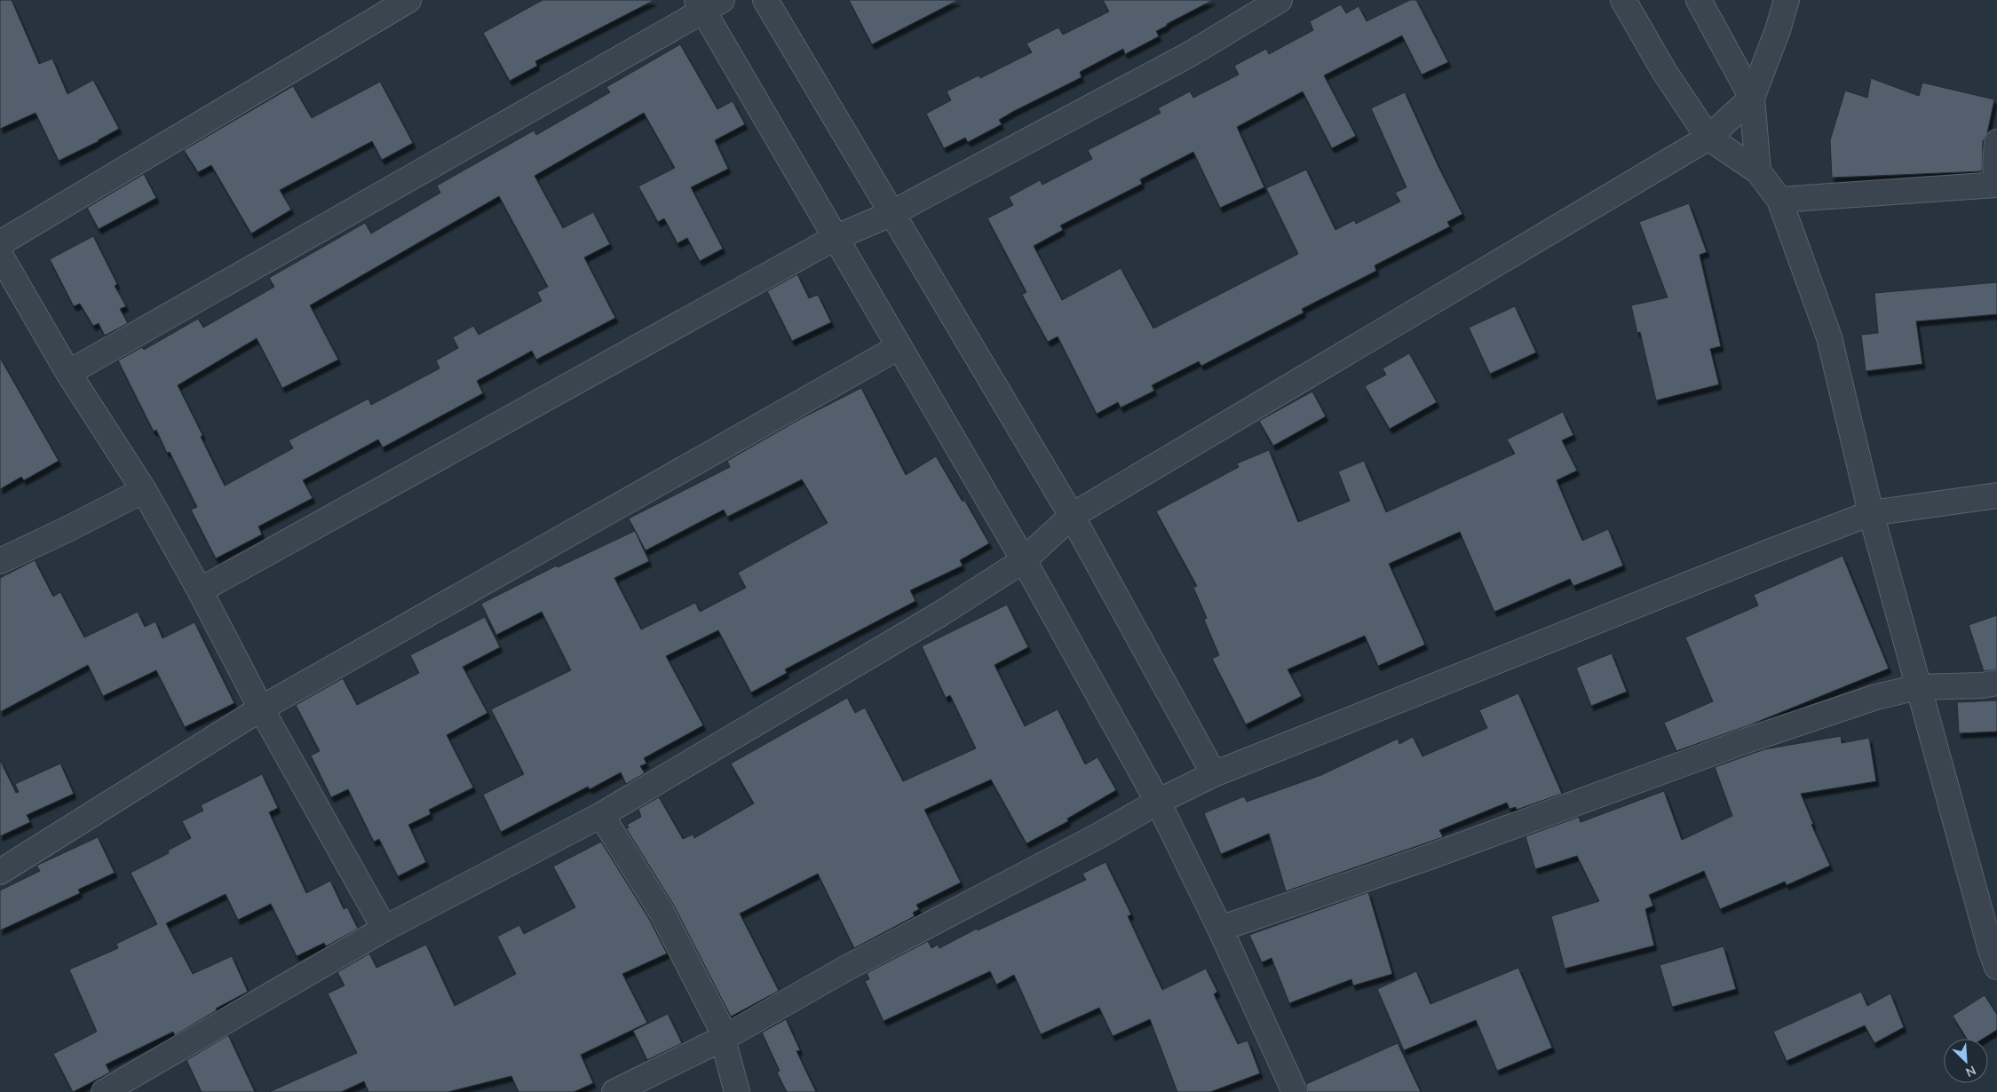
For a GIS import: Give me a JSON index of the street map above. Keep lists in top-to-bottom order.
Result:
{
  "north": "bottom right"
}
